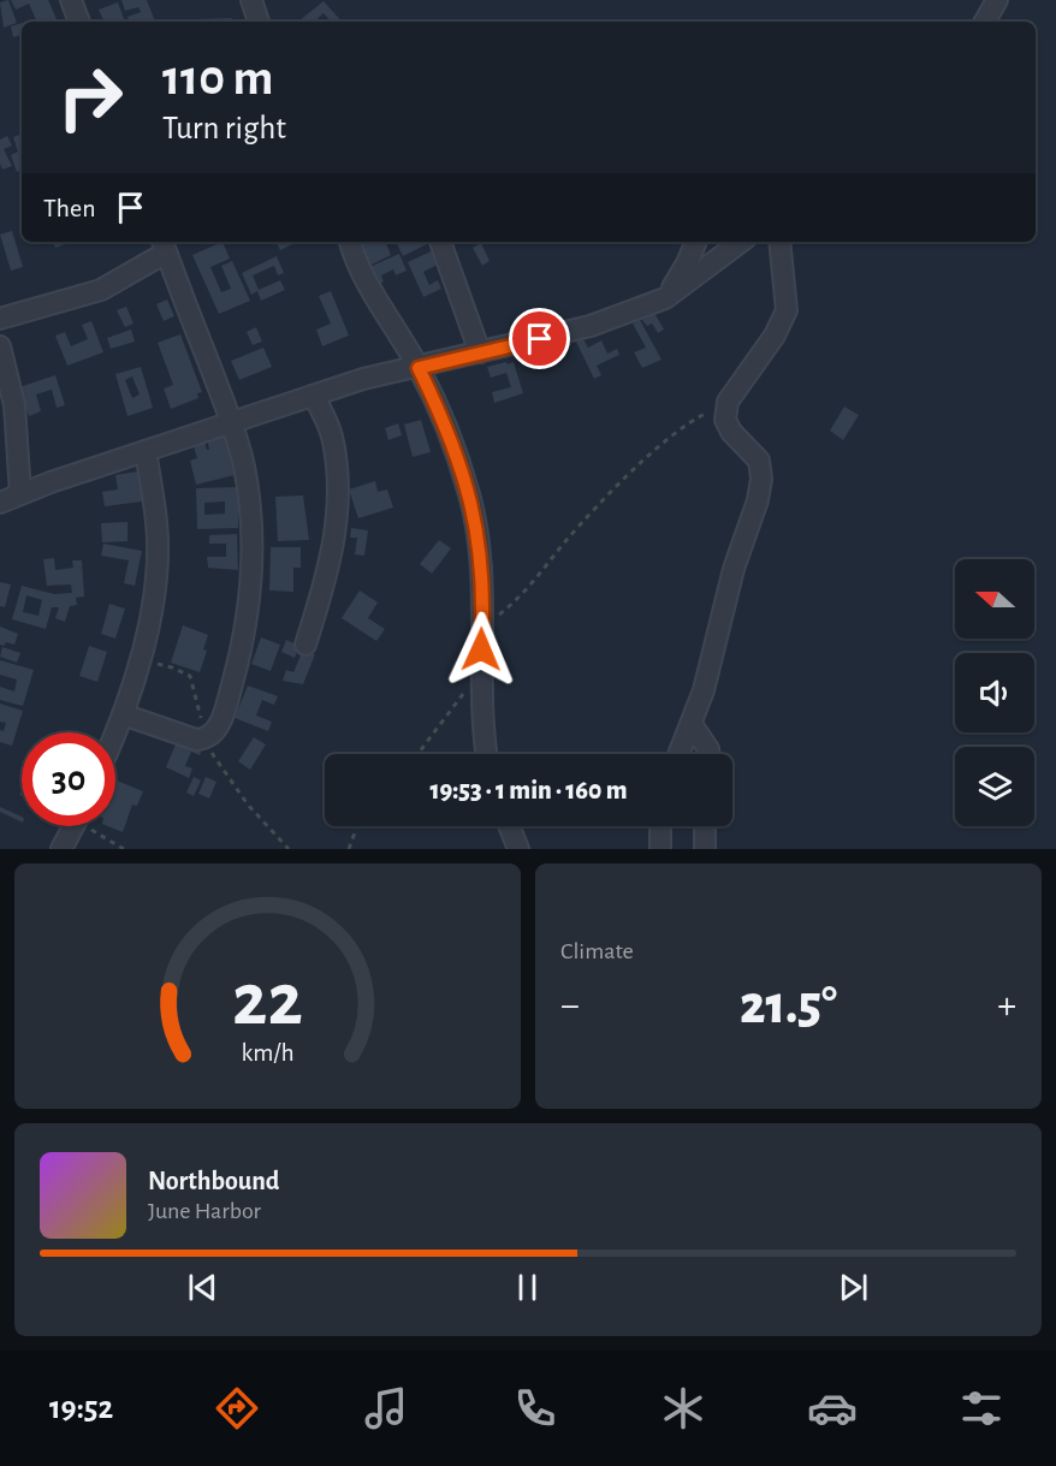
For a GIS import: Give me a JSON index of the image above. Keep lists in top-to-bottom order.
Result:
{
  "north": "left",
  "page": {
    "turn": ["110 m", "Turn right"],
    "then": "Then",
    "limit": "30",
    "trip": "19:53 · 1 min · 160 m",
    "tile": "Climate",
    "heat": ["−", "21.5°", "+"],
    "song": ["Northbound", "June Harbor"],
    "tabs": "19:52",
    "gauge": ["22", "km/h"]
  }
}
